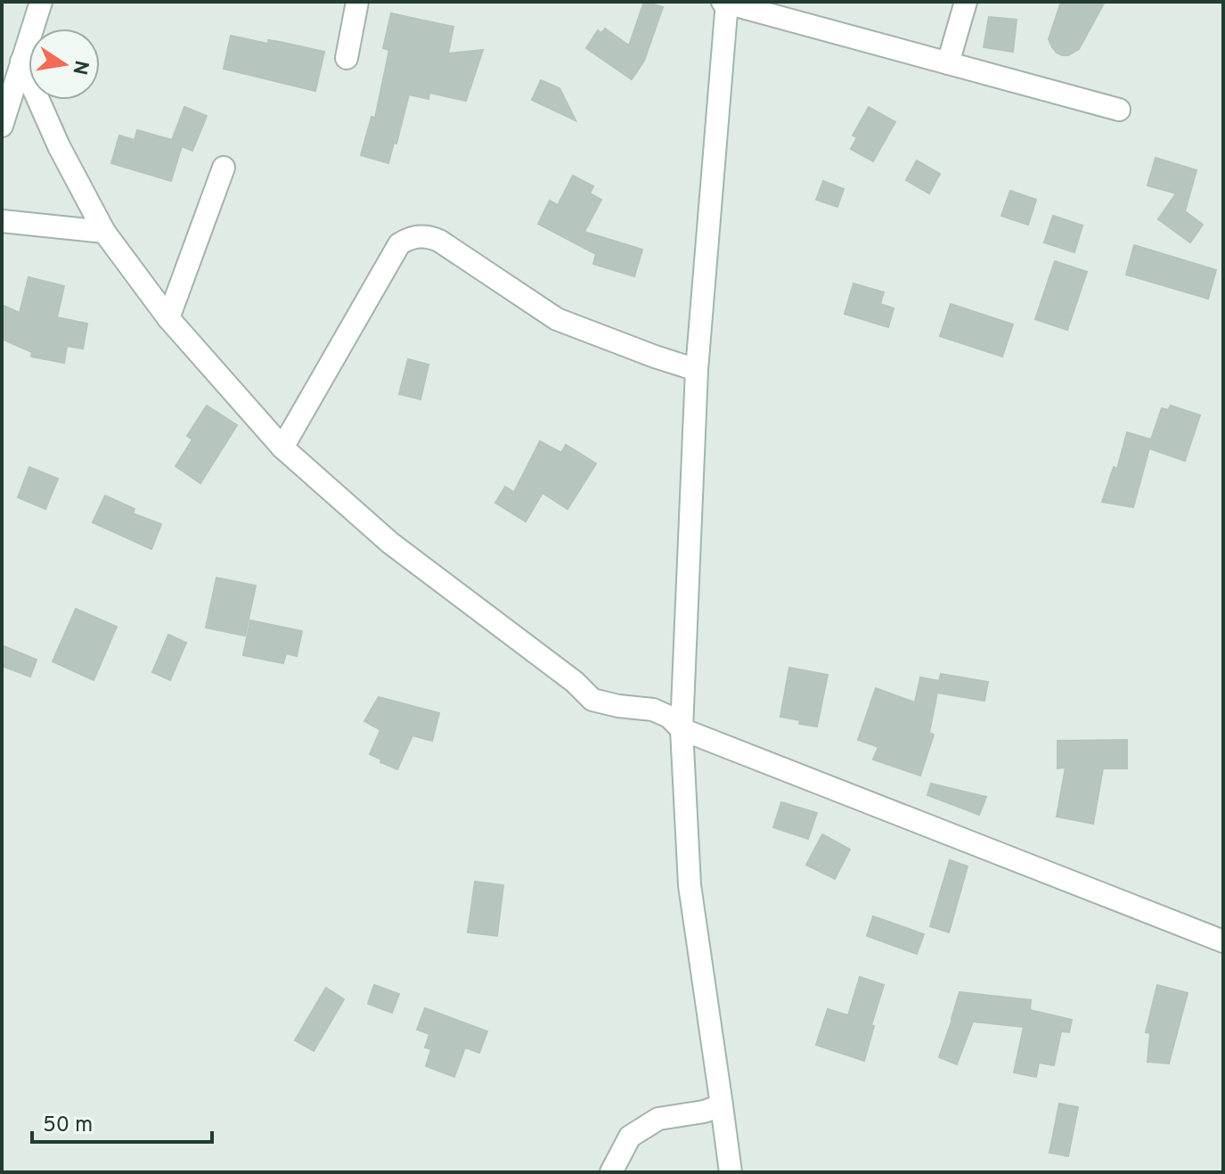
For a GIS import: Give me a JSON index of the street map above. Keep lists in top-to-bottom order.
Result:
{
  "scale_bar": "50 m",
  "north": "right"
}
